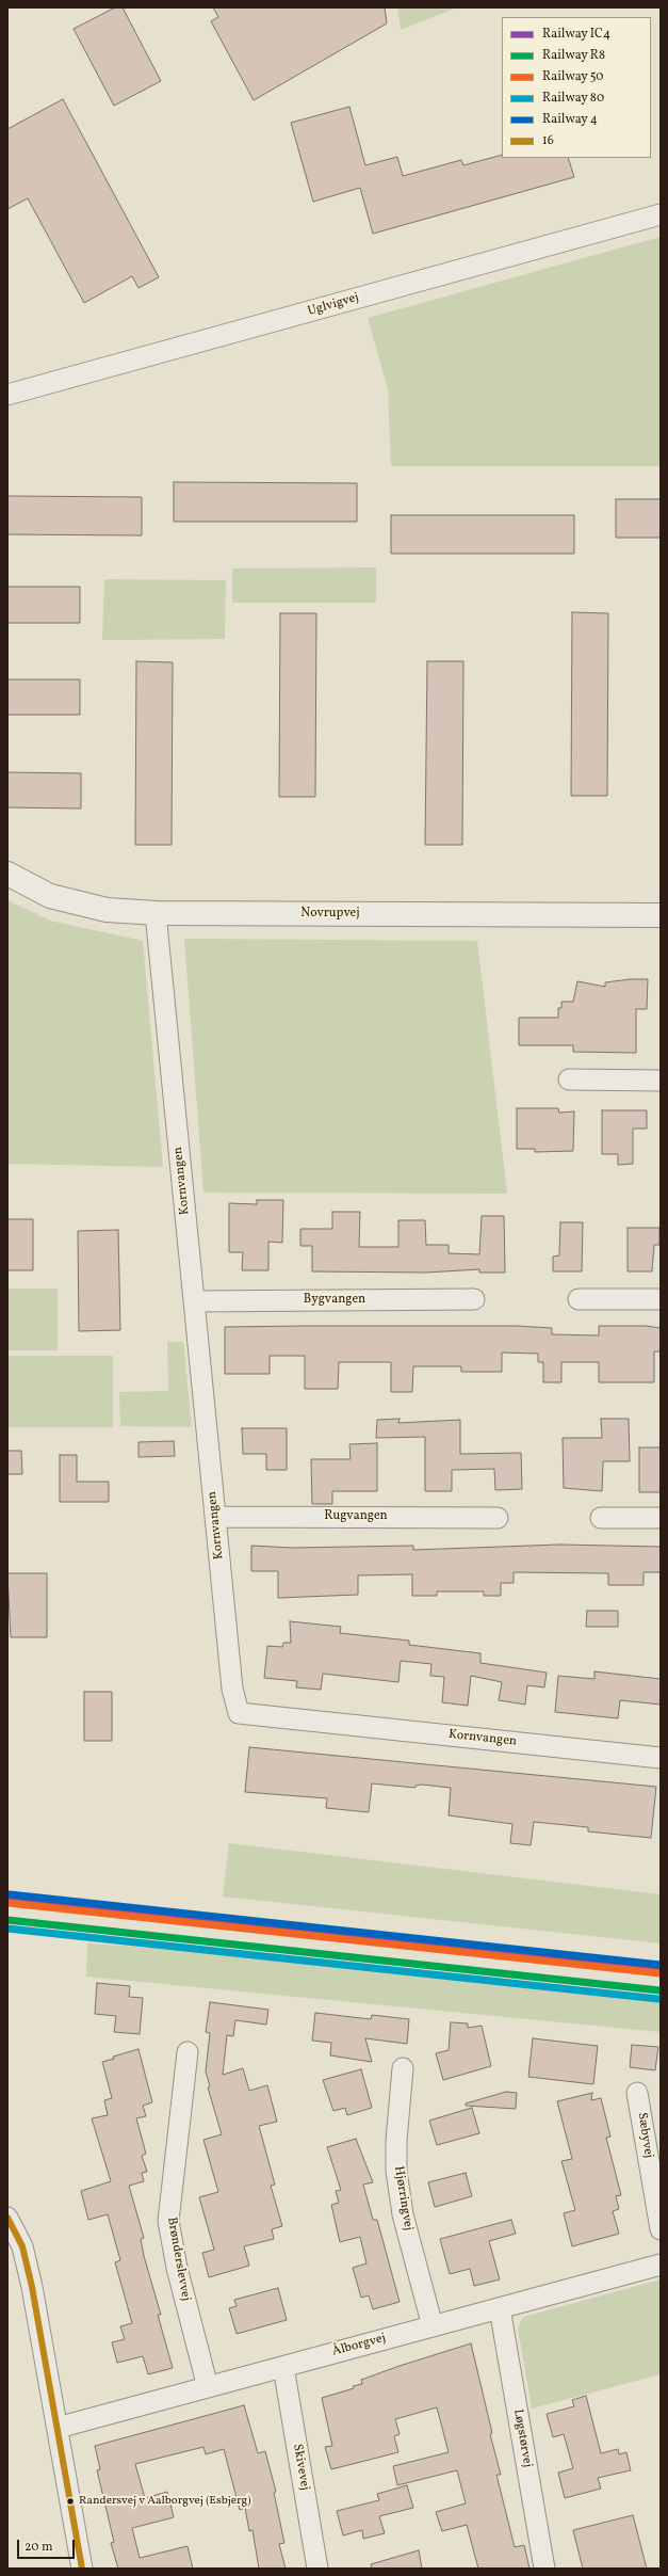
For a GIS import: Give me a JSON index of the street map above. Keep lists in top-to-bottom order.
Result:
{
  "streets": {
    "street": [
      "Uglvigvej",
      "Novrupvej",
      "Kornvangen",
      "Bygvangen",
      "Rugvangen",
      "Sæbyvej",
      "Hjørringvej",
      "Brønderslevvej",
      "Ålborgvej",
      "Løgstørvej",
      "Skivevej"
    ]
  },
  "crossings": [
    ["Novrupvej", "Kornvangen"],
    ["Kornvangen", "Bygvangen"],
    ["Kornvangen", "Rugvangen"],
    ["Hjørringvej", "Ålborgvej"],
    ["Brønderslevvej", "Ålborgvej"],
    ["Ålborgvej", "Løgstørvej"],
    ["Ålborgvej", "Skivevej"]
  ],
  "places": ["Randersvej v Aalborgvej (Esbjerg)"],
  "lines": [
    "rail line 4",
    "rail line IC4",
    "rail line 50",
    "rail line R8",
    "rail line 80",
    "transit line 16"
  ],
  "legend": [
    "Railway IC4",
    "Railway R8",
    "Railway 50",
    "Railway 80",
    "Railway 4",
    "16"
  ],
  "scale_bar": "20 m"
}
